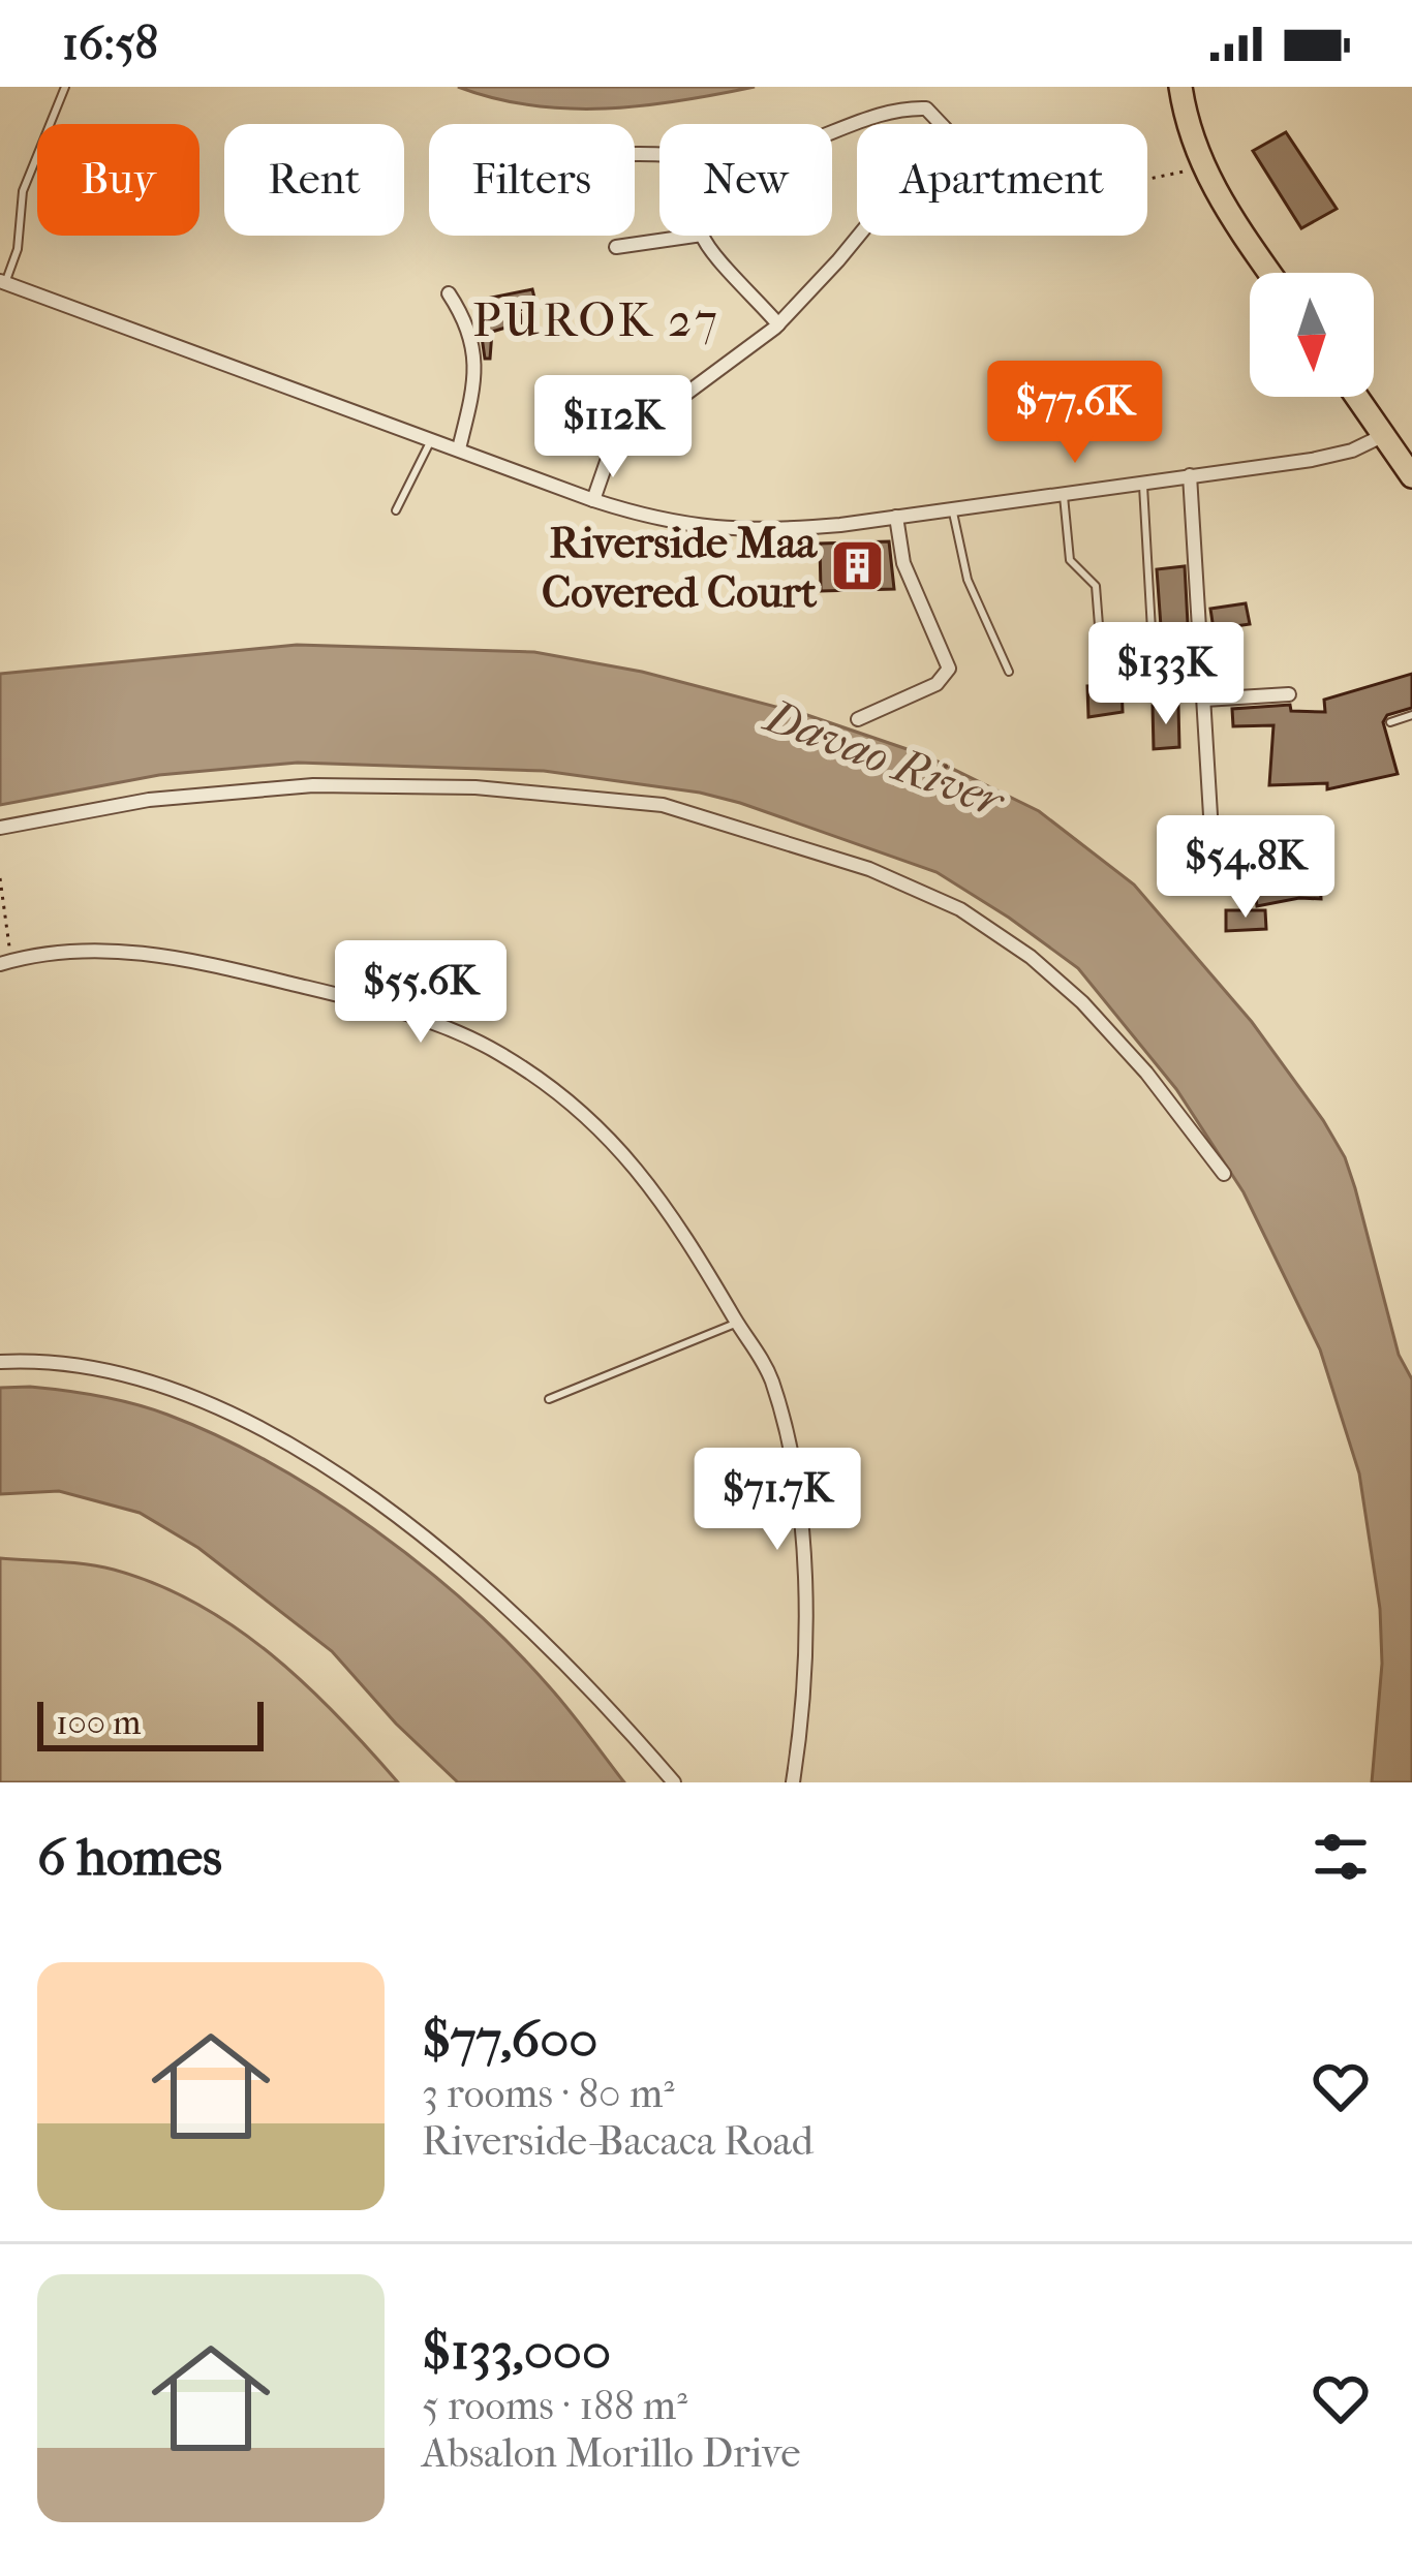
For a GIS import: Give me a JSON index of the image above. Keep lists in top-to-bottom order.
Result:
{
  "districts": ["PUROK 27"],
  "water": ["Davao River"],
  "places": {
    "building": ["Riverside Maa Covered Court"]
  },
  "scale_bar": "100 m",
  "north": "bottom",
  "page": {
    "status": "16:58",
    "chip": [
      "Buy",
      "Rent",
      "Filters",
      "New",
      "Apartment"
    ],
    "price": [
      "$77.6K",
      "$112K",
      "$133K",
      "$54.8K",
      "$55.6K",
      "$71.7K"
    ],
    "scale": "100 m",
    "heading": "6 homes",
    "list": [
      {
        "name": "$77,600",
        "note": "3 rooms · 80 m² · Riverside-Bacaca Road"
      },
      {
        "name": "$133,000",
        "note": "5 rooms · 188 m² · Absalon Morillo Drive"
      }
    ]
  }
}
